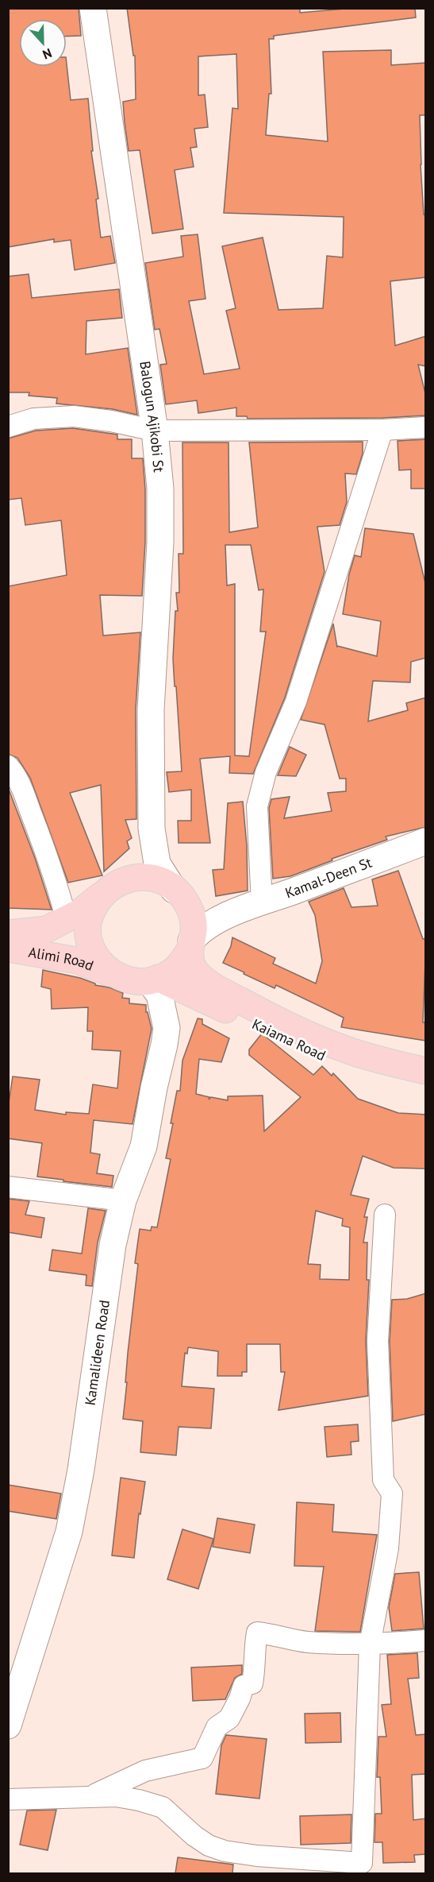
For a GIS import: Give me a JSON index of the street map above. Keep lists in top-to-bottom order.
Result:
{
  "streets": {
    "highway": ["Alimi Road", "Kaiama Road"],
    "street": ["Balogun Ajikobi St", "Kamal-Deen St", "Kamalideen Road"]
  },
  "crossings": [
    ["Balogun Ajikobi St", "Kamal-Deen St"],
    ["Balogun Ajikobi St", "Alimi Road"],
    ["Balogun Ajikobi St", "Kaiama Road"],
    ["Balogun Ajikobi St", "Kamalideen Road"],
    ["Kamal-Deen St", "Alimi Road"],
    ["Kamal-Deen St", "Kaiama Road"],
    ["Kamal-Deen St", "Kamalideen Road"],
    ["Alimi Road", "Kaiama Road"],
    ["Alimi Road", "Kamalideen Road"],
    ["Kaiama Road", "Kamalideen Road"]
  ],
  "north": "bottom"
}
